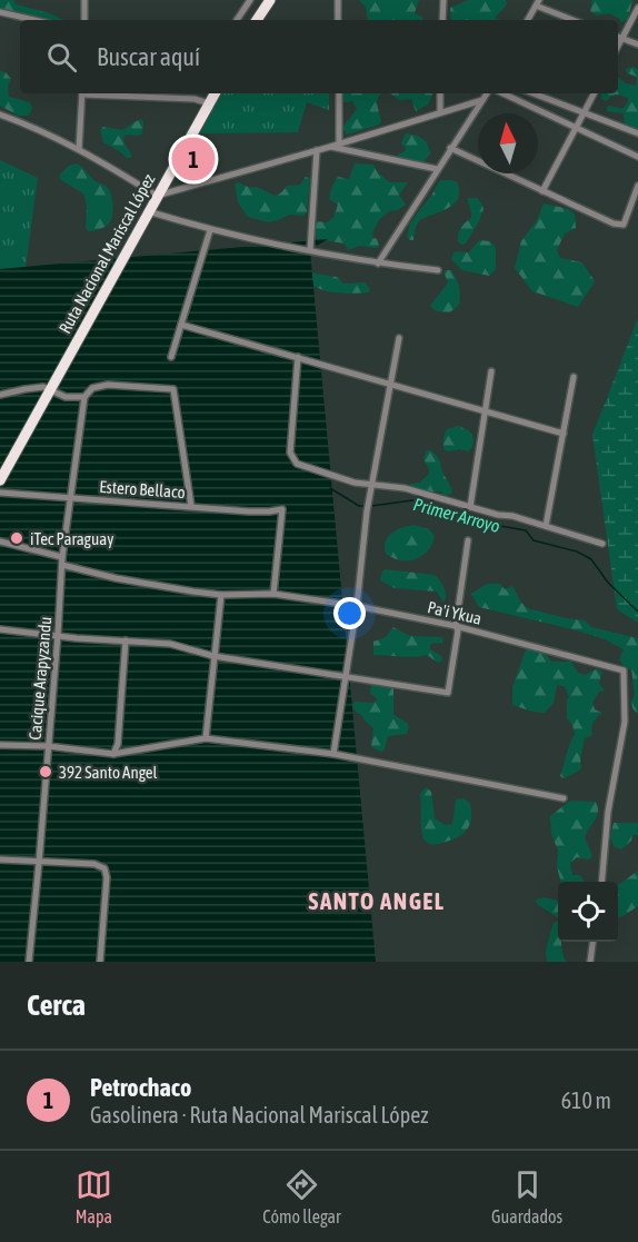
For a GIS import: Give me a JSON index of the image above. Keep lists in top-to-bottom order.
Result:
{
  "streets": {
    "highway": ["Ruta Nacional Mariscal López"],
    "street": ["Estero Bellaco", "Pa'i Ykua", "Cacique Arapyzandu"]
  },
  "crossings": [
    ["Estero Bellaco", "Pa'i Ykua"],
    ["Estero Bellaco", "Cacique Arapyzandu"],
    ["Pa'i Ykua", "Cacique Arapyzandu"]
  ],
  "districts": ["SANTO ANGEL"],
  "water": ["Primer Arroyo"],
  "places": ["iTec Paraguay", "392 Santo Angel"],
  "north": "top",
  "page": {
    "search": "Buscar aquí",
    "pins": "1",
    "heading": "Cerca",
    "list": [
      {
        "mark": "1",
        "name": "Petrochaco",
        "note": "Gasolinera · Ruta Nacional Mariscal López",
        "value": "610 m"
      }
    ],
    "nav": ["Mapa", "Cómo llegar", "Guardados"]
  }
}
